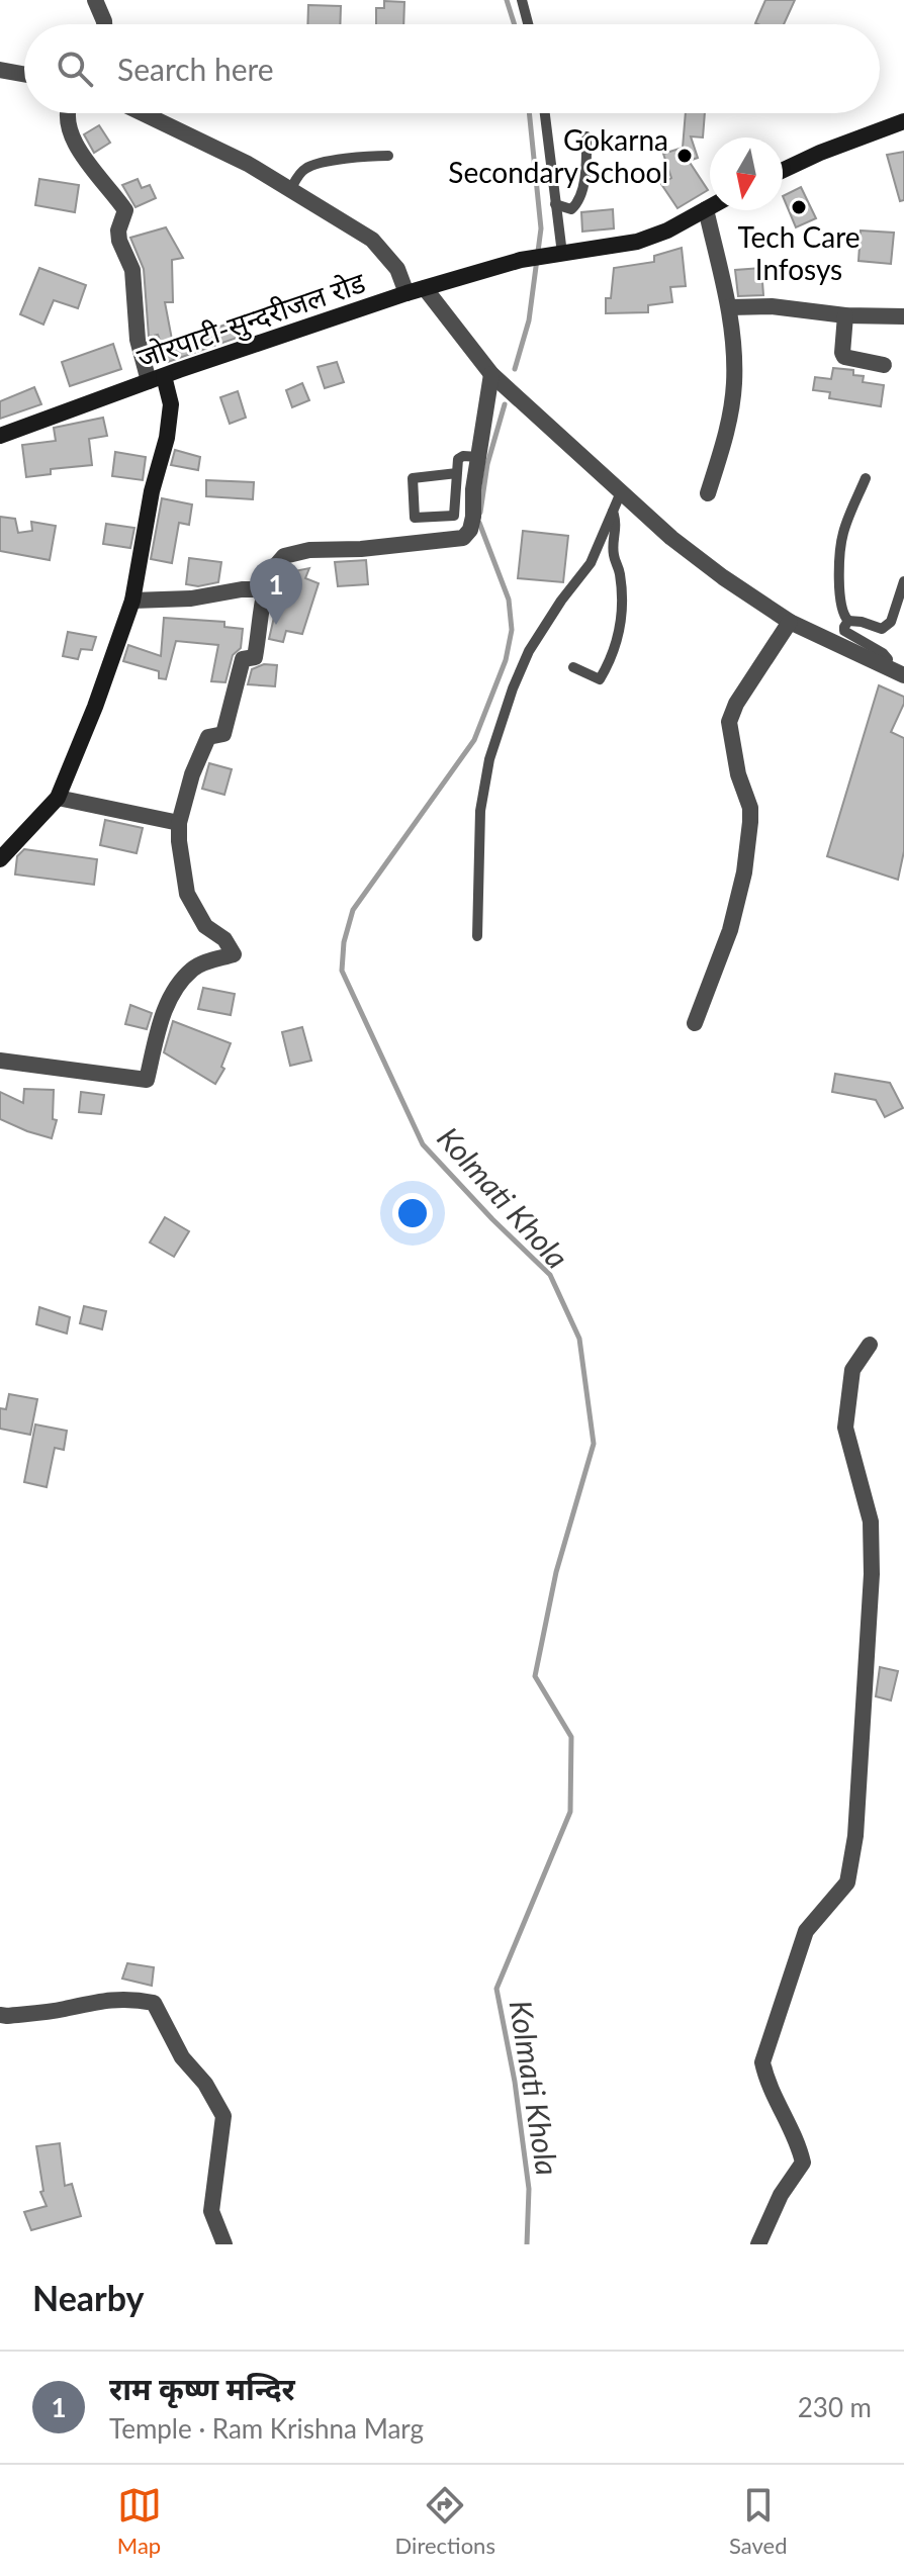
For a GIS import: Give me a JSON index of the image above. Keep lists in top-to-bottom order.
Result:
{
  "streets": {
    "main road": ["जोरपाटी-सुन्दरीजल रोड"]
  },
  "water": ["Kolmati Khola"],
  "places": ["Gokarna Secondary School", "Tech Care Infosys"],
  "north": "bottom",
  "page": {
    "search": "Search here",
    "pins": "1",
    "heading": "Nearby",
    "list": [
      {
        "mark": "1",
        "name": "राम कृष्ण मन्दिर",
        "note": "Temple · Ram Krishna Marg",
        "value": "230 m"
      }
    ],
    "nav": ["Map", "Directions", "Saved"]
  }
}
